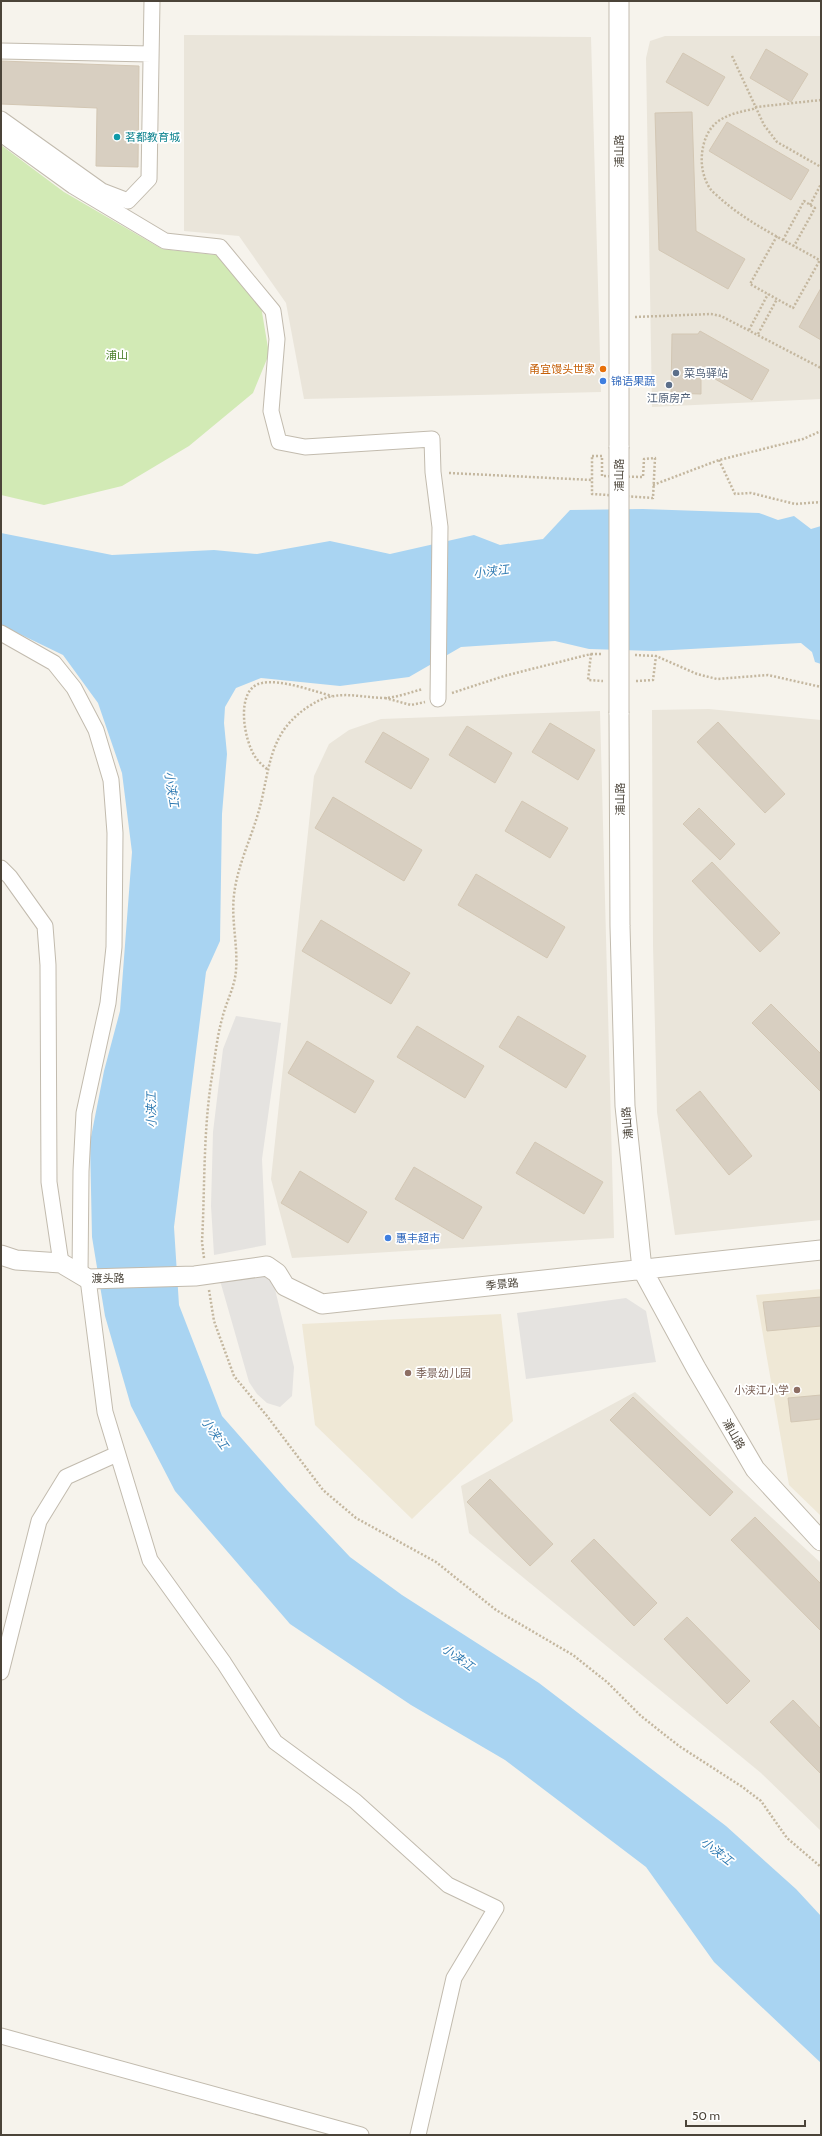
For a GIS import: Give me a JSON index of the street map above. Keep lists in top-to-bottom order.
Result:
{
  "streets": {
    "street": ["浦山路", "渡头路", "季景路"]
  },
  "crossings": [
    ["浦山路", "季景路"],
    ["渡头路", "季景路"]
  ],
  "water": ["小浃江"],
  "parks": ["浦山"],
  "places": [
    "茗都教育城",
    "甬宜馒头世家",
    "菜鸟驿站",
    "锦语果蔬",
    "江原房产",
    "惠丰超市",
    "季景幼儿园",
    "小浃江小学"
  ],
  "scale_bar": "50 m"
}
